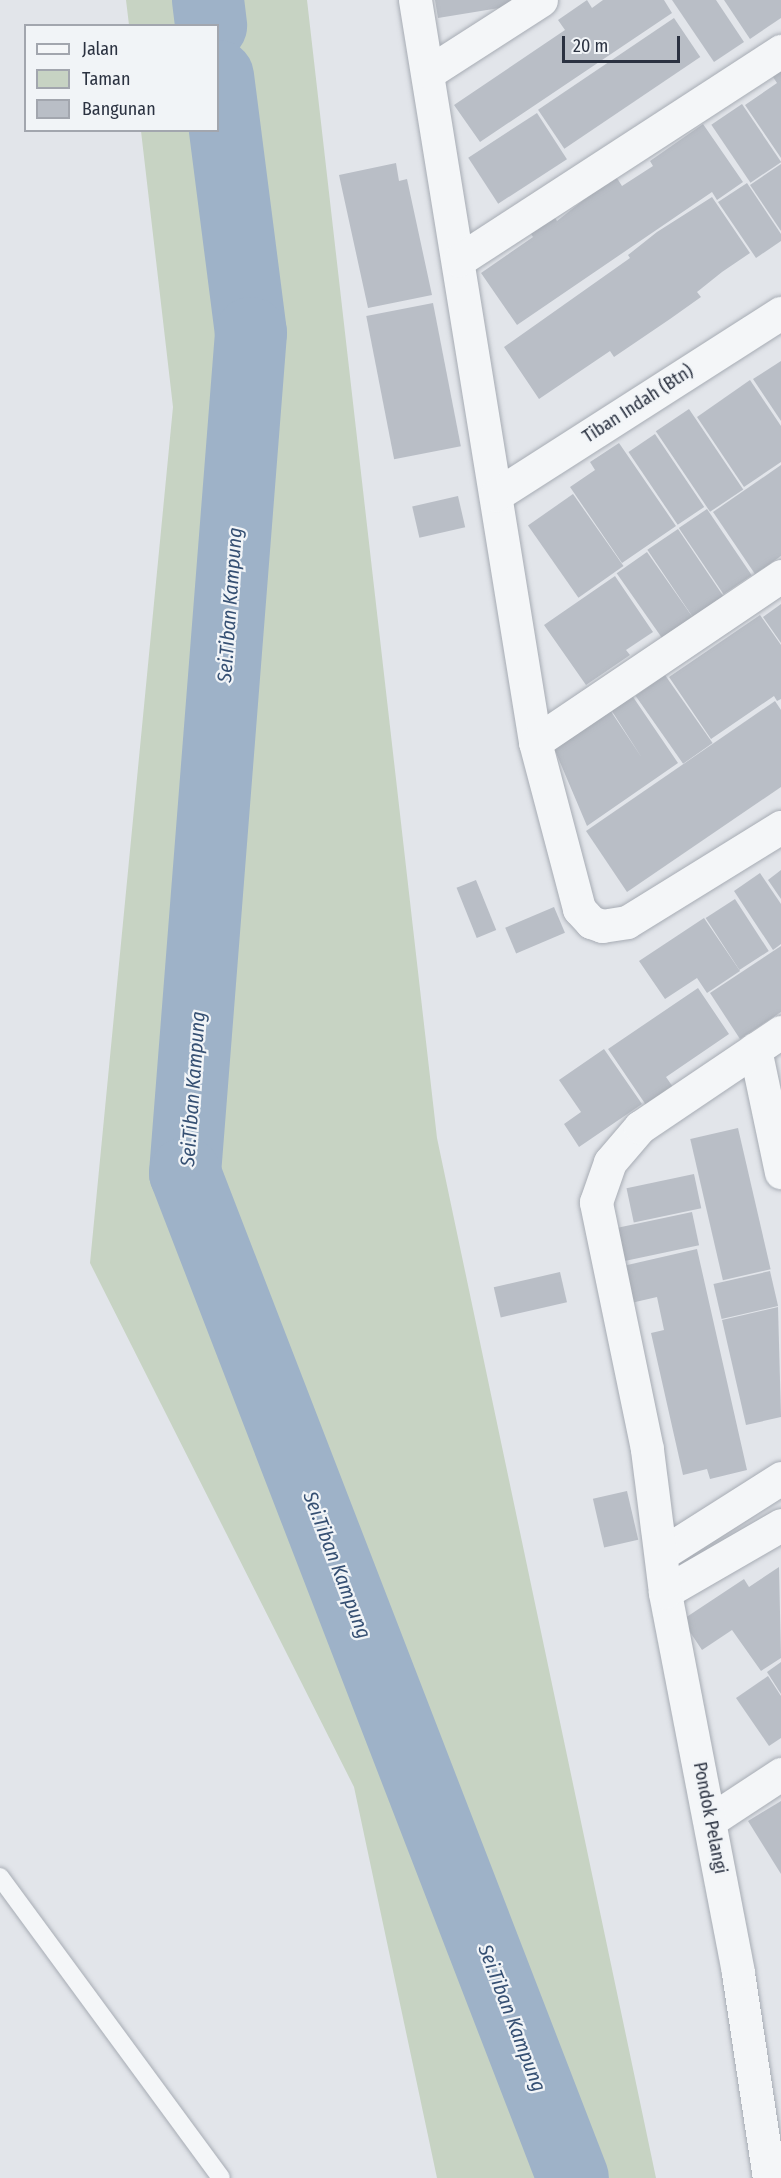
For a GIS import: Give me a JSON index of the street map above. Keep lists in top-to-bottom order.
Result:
{
  "streets": {
    "street": ["Tiban Indah (Btn)", "Pondok Pelangi"]
  },
  "water": ["Sei.Tiban Kampung"],
  "legend": ["Jalan", "Taman", "Bangunan"],
  "scale_bar": "20 m"
}
